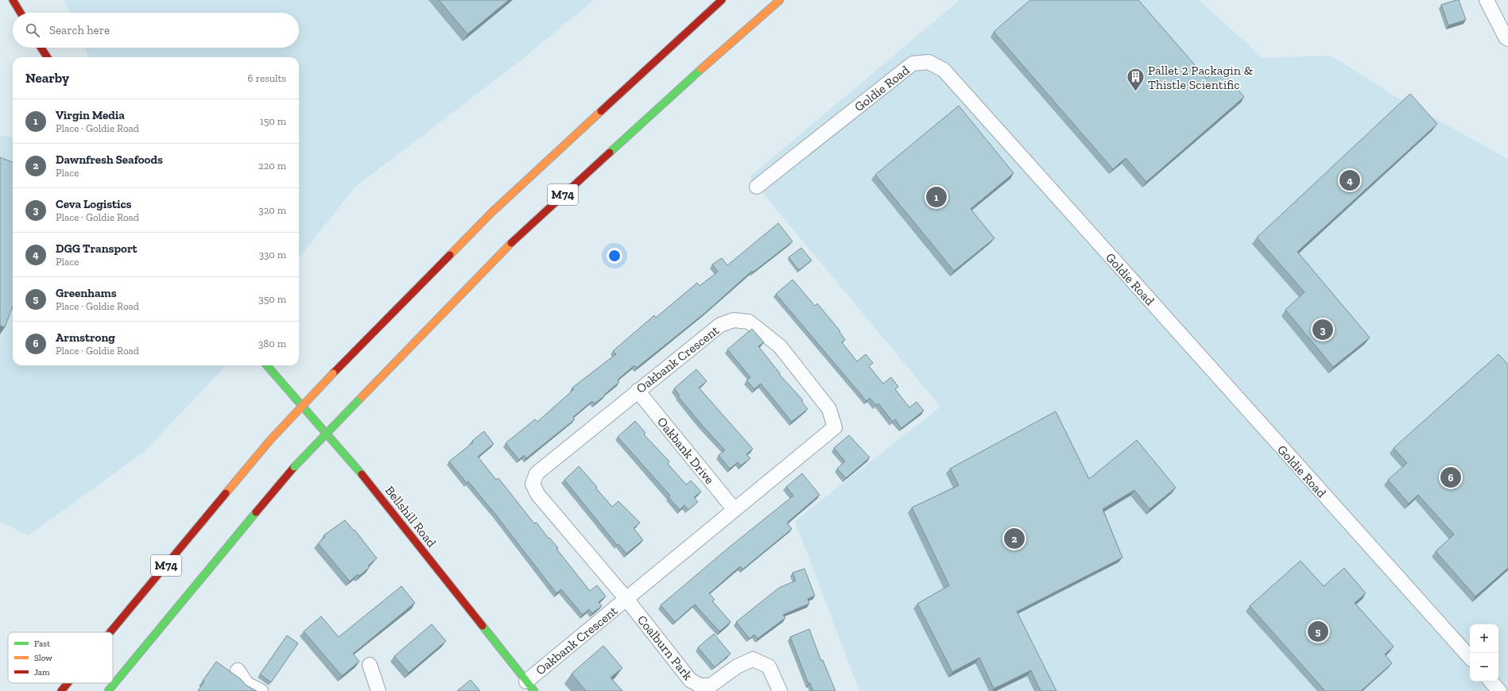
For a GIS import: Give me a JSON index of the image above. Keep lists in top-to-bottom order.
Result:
{
  "streets": {
    "main road": ["M74", "Bellshill Road"],
    "street": [
      "Goldie Road",
      "Oakbank Crescent",
      "Oakbank Drive",
      "Coalburn Park"
    ]
  },
  "crossings": [
    ["Oakbank Crescent", "Oakbank Drive"],
    ["Oakbank Crescent", "Bellshill Road"],
    ["Oakbank Crescent", "Coalburn Park"]
  ],
  "places": {
    "building": ["Pallet 2 Packagin & Thistle Scientific"]
  },
  "legend": ["Fast", "Slow", "Jam"],
  "page": {
    "search": "Search here",
    "heading": ["Nearby", "6 results"],
    "list": [
      {
        "mark": "1",
        "name": "Virgin Media",
        "note": "Place · Goldie Road",
        "value": "150 m"
      },
      {
        "mark": "2",
        "name": "Dawnfresh Seafoods",
        "note": "Place",
        "value": "220 m"
      },
      {
        "mark": "3",
        "name": "Ceva Logistics",
        "note": "Place · Goldie Road",
        "value": "320 m"
      },
      {
        "mark": "4",
        "name": "DGG Transport",
        "note": "Place",
        "value": "330 m"
      },
      {
        "mark": "5",
        "name": "Greenhams",
        "note": "Place · Goldie Road",
        "value": "350 m"
      },
      {
        "mark": "6",
        "name": "Armstrong",
        "note": "Place · Goldie Road",
        "value": "380 m"
      }
    ],
    "pins": [
      "4",
      "1",
      "3",
      "6",
      "2",
      "5"
    ],
    "map_buttons": ["+", "−"]
  }
}
